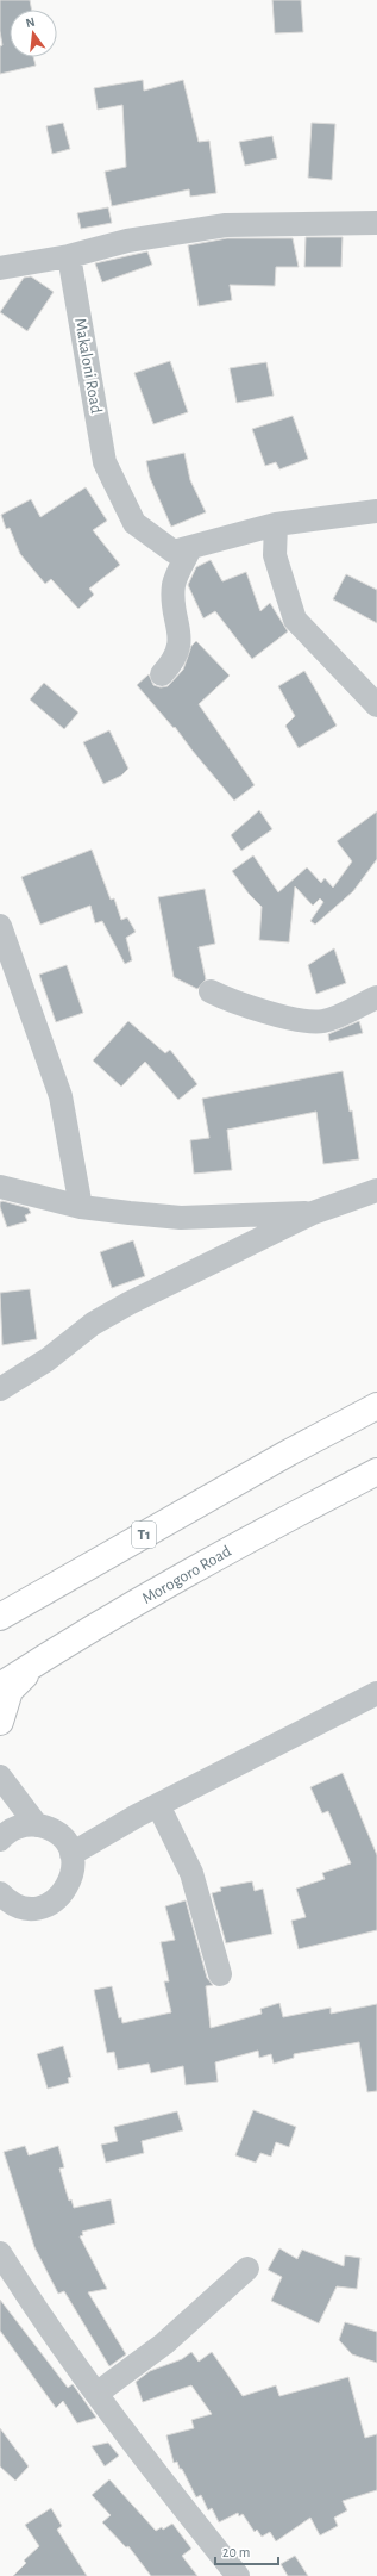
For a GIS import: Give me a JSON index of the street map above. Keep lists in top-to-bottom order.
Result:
{
  "streets": {
    "highway": ["T1", "Morogoro Road"],
    "street": ["Makaloni Road"]
  },
  "scale_bar": "20 m",
  "north": "top"
}
